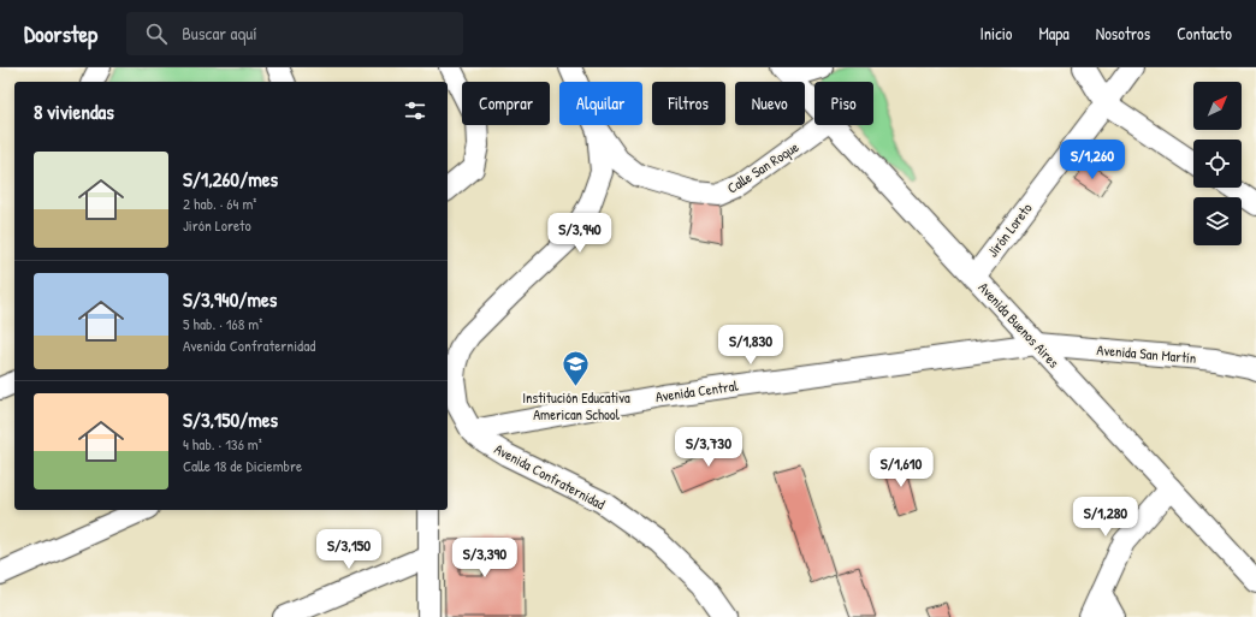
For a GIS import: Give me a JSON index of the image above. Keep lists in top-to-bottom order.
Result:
{
  "streets": {
    "street": [
      "Calle San Roque",
      "Jirón Loreto",
      "Avenida Buenos Aires",
      "Avenida San Martín",
      "Avenida Central",
      "Avenida Confraternidad"
    ]
  },
  "crossings": [
    ["Calle San Roque", "Avenida Confraternidad"],
    ["Jirón Loreto", "Avenida Buenos Aires"],
    ["Avenida Buenos Aires", "Avenida San Martín"],
    ["Avenida Buenos Aires", "Avenida Central"],
    ["Avenida San Martín", "Avenida Central"],
    ["Avenida Central", "Avenida Confraternidad"]
  ],
  "places": {
    "school or university": ["Institución Educativa American School"]
  },
  "north": "top right",
  "page": {
    "header": "Doorstep",
    "search": "Buscar aquí",
    "nav": [
      "Inicio",
      "Mapa",
      "Nosotros",
      "Contacto"
    ],
    "chip": [
      "Comprar",
      "Alquilar",
      "Filtros",
      "Nuevo",
      "Piso"
    ],
    "heading": "8 viviendas",
    "price": [
      "S/1,260",
      "S/3,940",
      "S/1,830",
      "S/3,730",
      "S/1,610",
      "S/1,280",
      "S/3,150",
      "S/3,390"
    ],
    "list": [
      {
        "name": "S/1,260/mes",
        "note": "2 hab. · 64 m² · Jirón Loreto"
      },
      {
        "name": "S/3,940/mes",
        "note": "5 hab. · 168 m² · Avenida Confraternidad"
      },
      {
        "name": "S/3,150/mes",
        "note": "4 hab. · 136 m² · Calle 18 de Diciembre"
      }
    ]
  }
}
